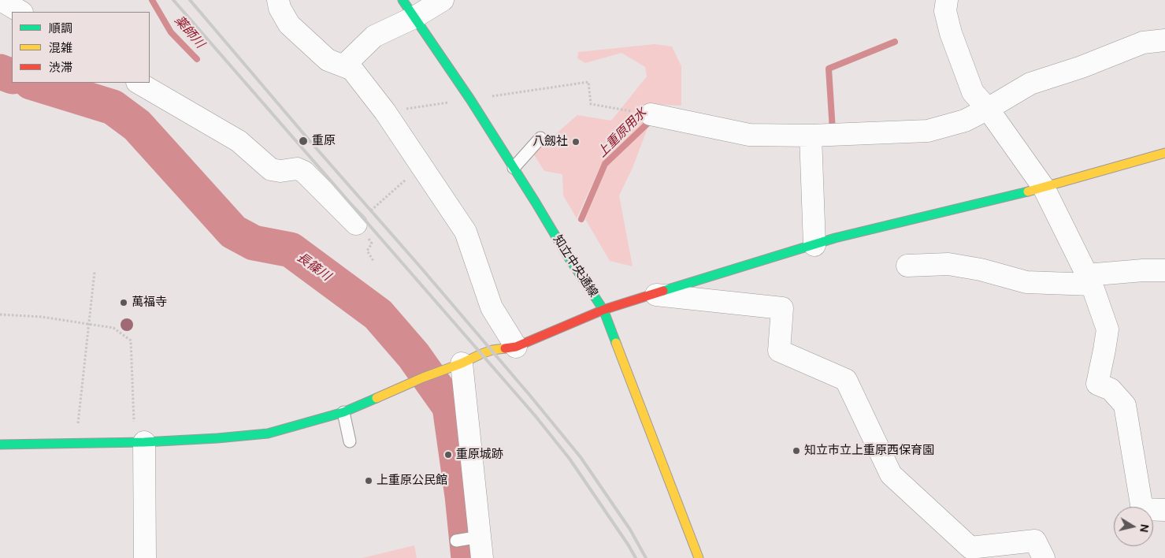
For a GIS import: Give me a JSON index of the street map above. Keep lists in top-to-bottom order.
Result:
{
  "streets": {
    "street": ["知立中央通線"]
  },
  "water": ["薬師川", "上重原用水", "長篠川"],
  "places": [
    "重原",
    "八劔社",
    "萬福寺",
    "知立市立上重原西保育園",
    "重原城跡",
    "上重原公民館"
  ],
  "legend": ["順調", "混雑", "渋滞"],
  "north": "right"
}
